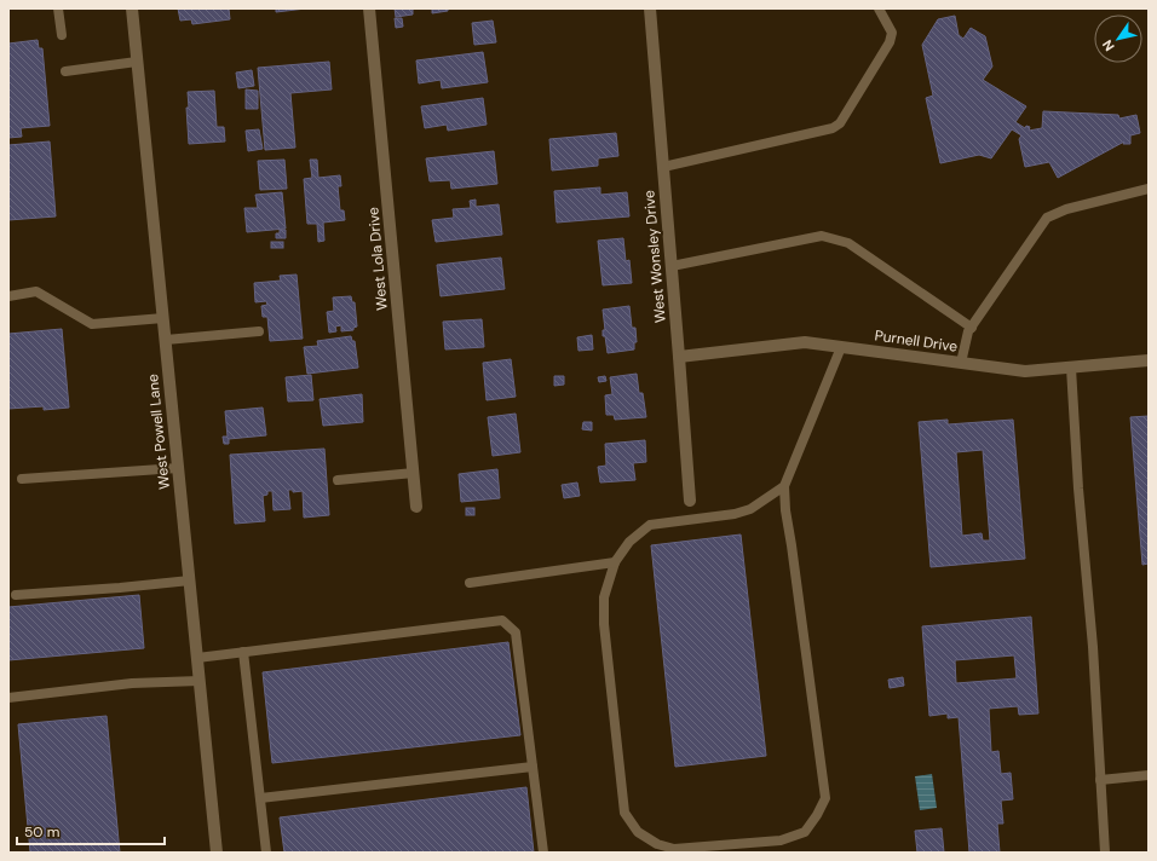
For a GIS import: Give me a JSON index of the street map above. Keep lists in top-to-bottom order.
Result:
{
  "streets": {
    "street": [
      "West Wonsley Drive",
      "West Lola Drive",
      "Purnell Drive",
      "West Powell Lane"
    ]
  },
  "crossings": [
    ["West Wonsley Drive", "Purnell Drive"]
  ],
  "scale_bar": "50 m",
  "north": "bottom left"
}
